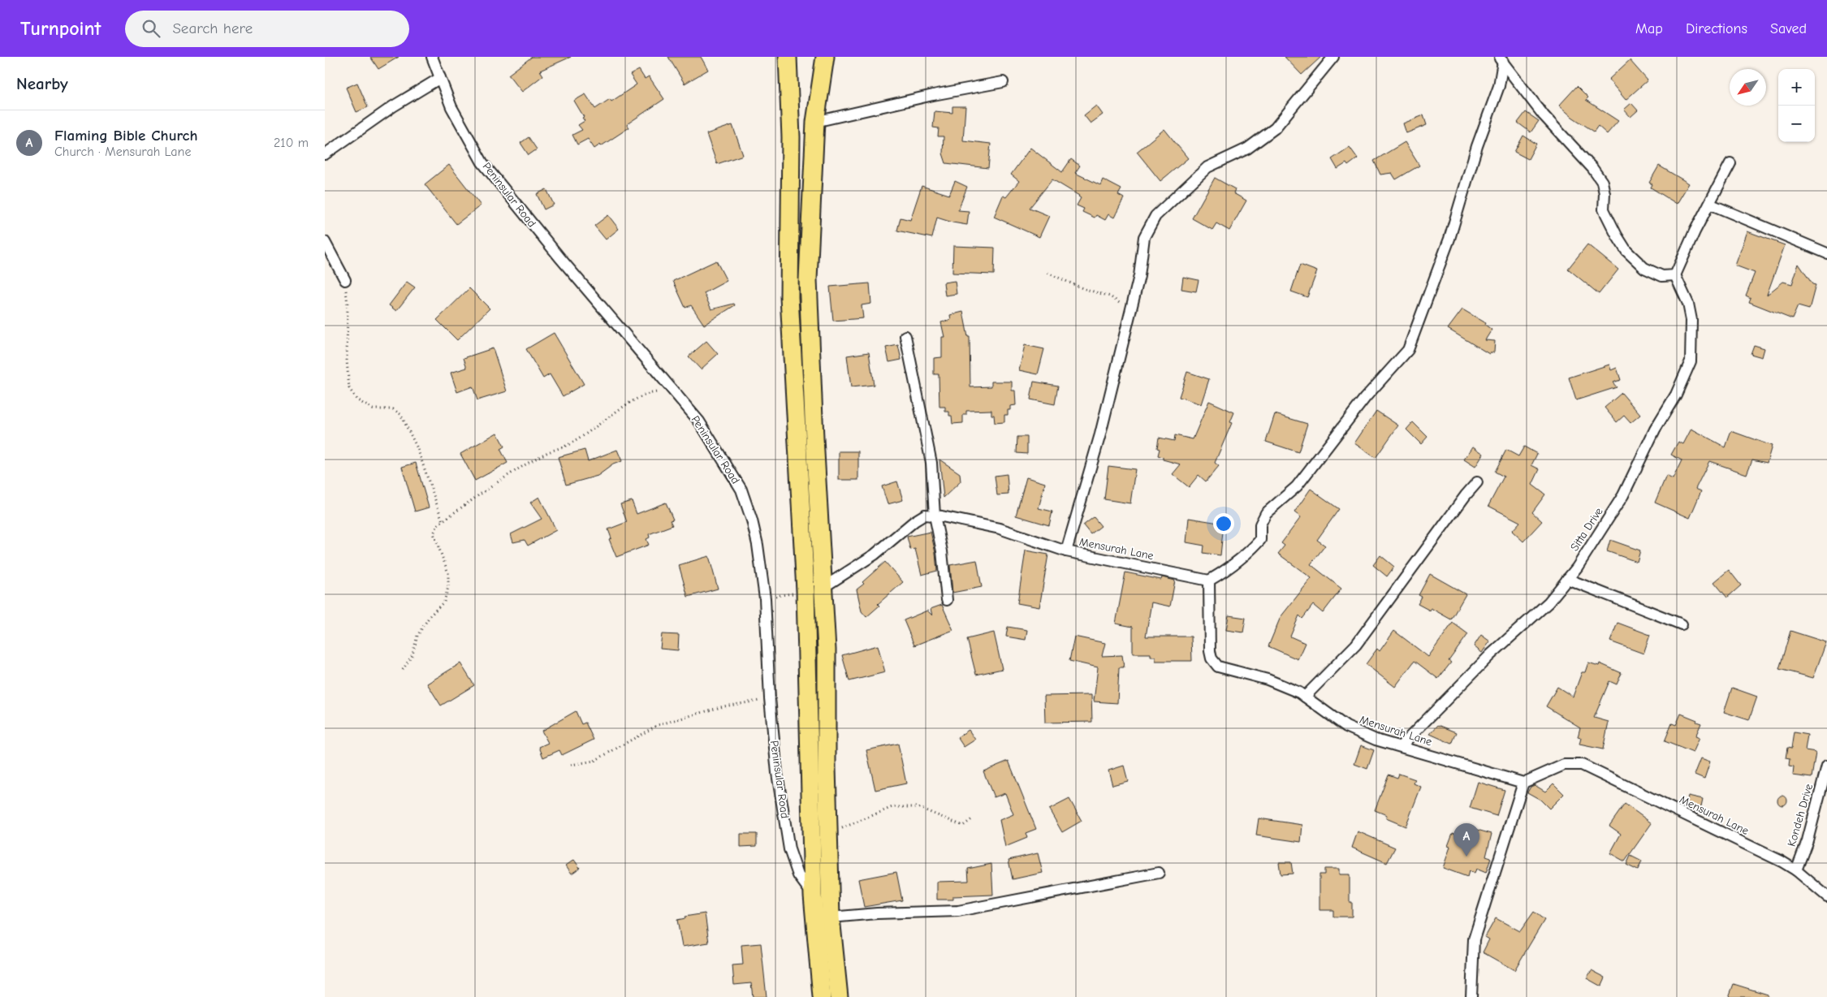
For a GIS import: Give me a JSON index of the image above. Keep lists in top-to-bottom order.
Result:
{
  "streets": {
    "street": [
      "Peninsular Road",
      "Sitta Drive",
      "Mensurah Lane",
      "Kondeh Drive"
    ]
  },
  "crossings": [
    ["Sitta Drive", "Mensurah Lane"],
    ["Mensurah Lane", "Kondeh Drive"]
  ],
  "north": "bottom left",
  "page": {
    "header": "Turnpoint",
    "search": "Search here",
    "nav": ["Map", "Directions", "Saved"],
    "heading": "Nearby",
    "map_buttons": ["+", "−"],
    "list": [
      {
        "mark": "A",
        "name": "Flaming Bible Church",
        "note": "Church · Mensurah Lane",
        "value": "210 m"
      }
    ],
    "pins": "A"
  }
}
